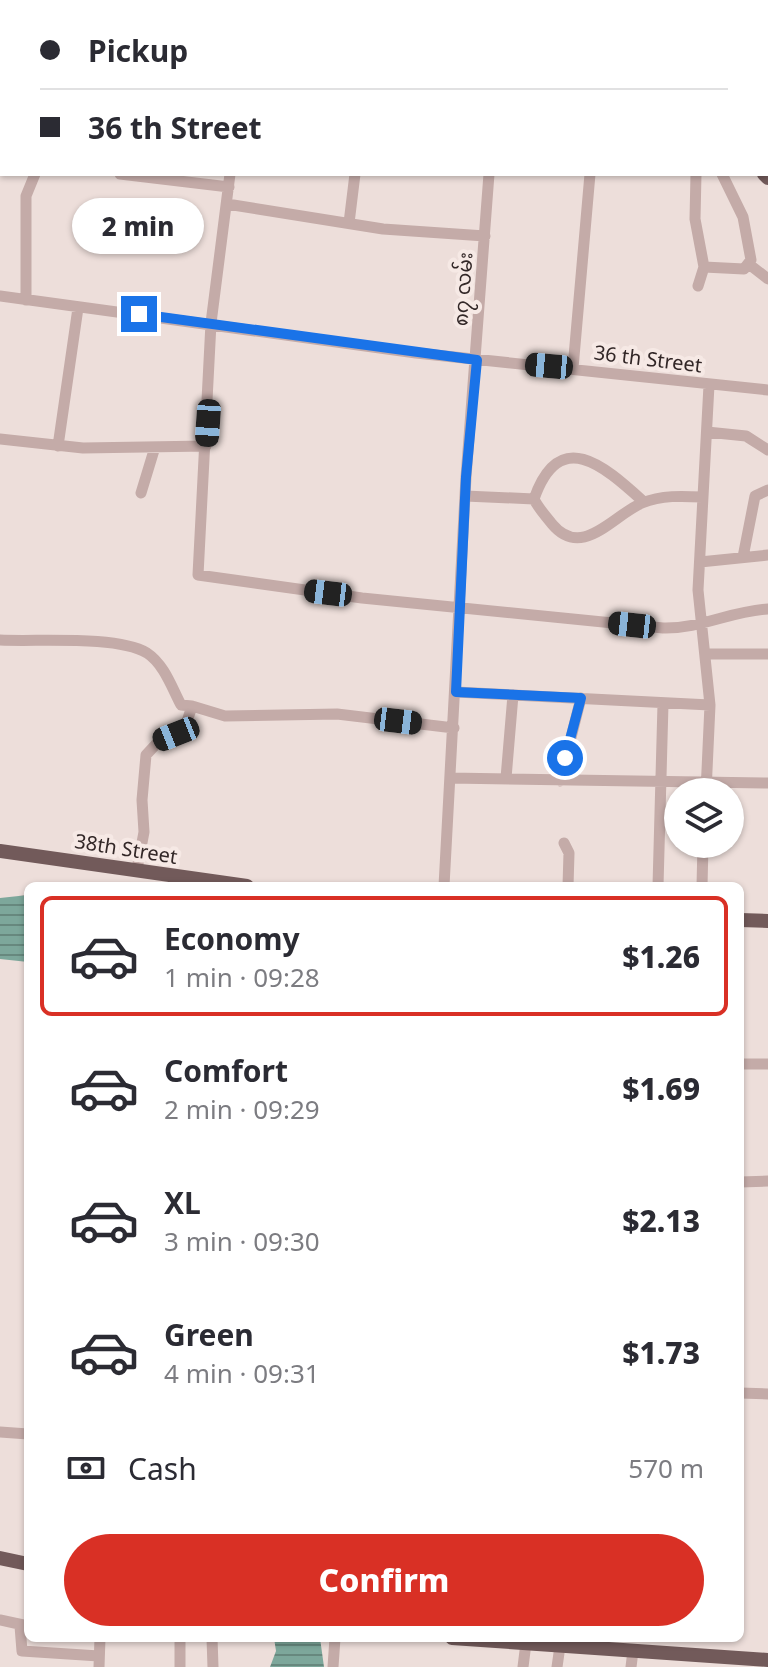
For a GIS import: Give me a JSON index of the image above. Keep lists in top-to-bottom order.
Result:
{
  "streets": {
    "main road": ["38th Street"],
    "street": ["၈၇ လမ်း", "36 th Street"]
  },
  "crossings": [
    ["၈၇ လမ်း", "36 th Street"]
  ],
  "page": {
    "banner": ["Pickup", "36 th Street"],
    "bubble": "2 min",
    "list": [
      {
        "name": "Economy",
        "note": "1 min · 09:28",
        "value": "$1.26"
      },
      {
        "name": "Comfort",
        "note": "2 min · 09:29",
        "value": "$1.69"
      },
      {
        "name": "XL",
        "note": "3 min · 09:30",
        "value": "$2.13"
      },
      {
        "name": "Green",
        "note": "4 min · 09:31",
        "value": "$1.73"
      }
    ],
    "pay": ["Cash", "570 m"],
    "buttons": "Confirm"
  }
}
